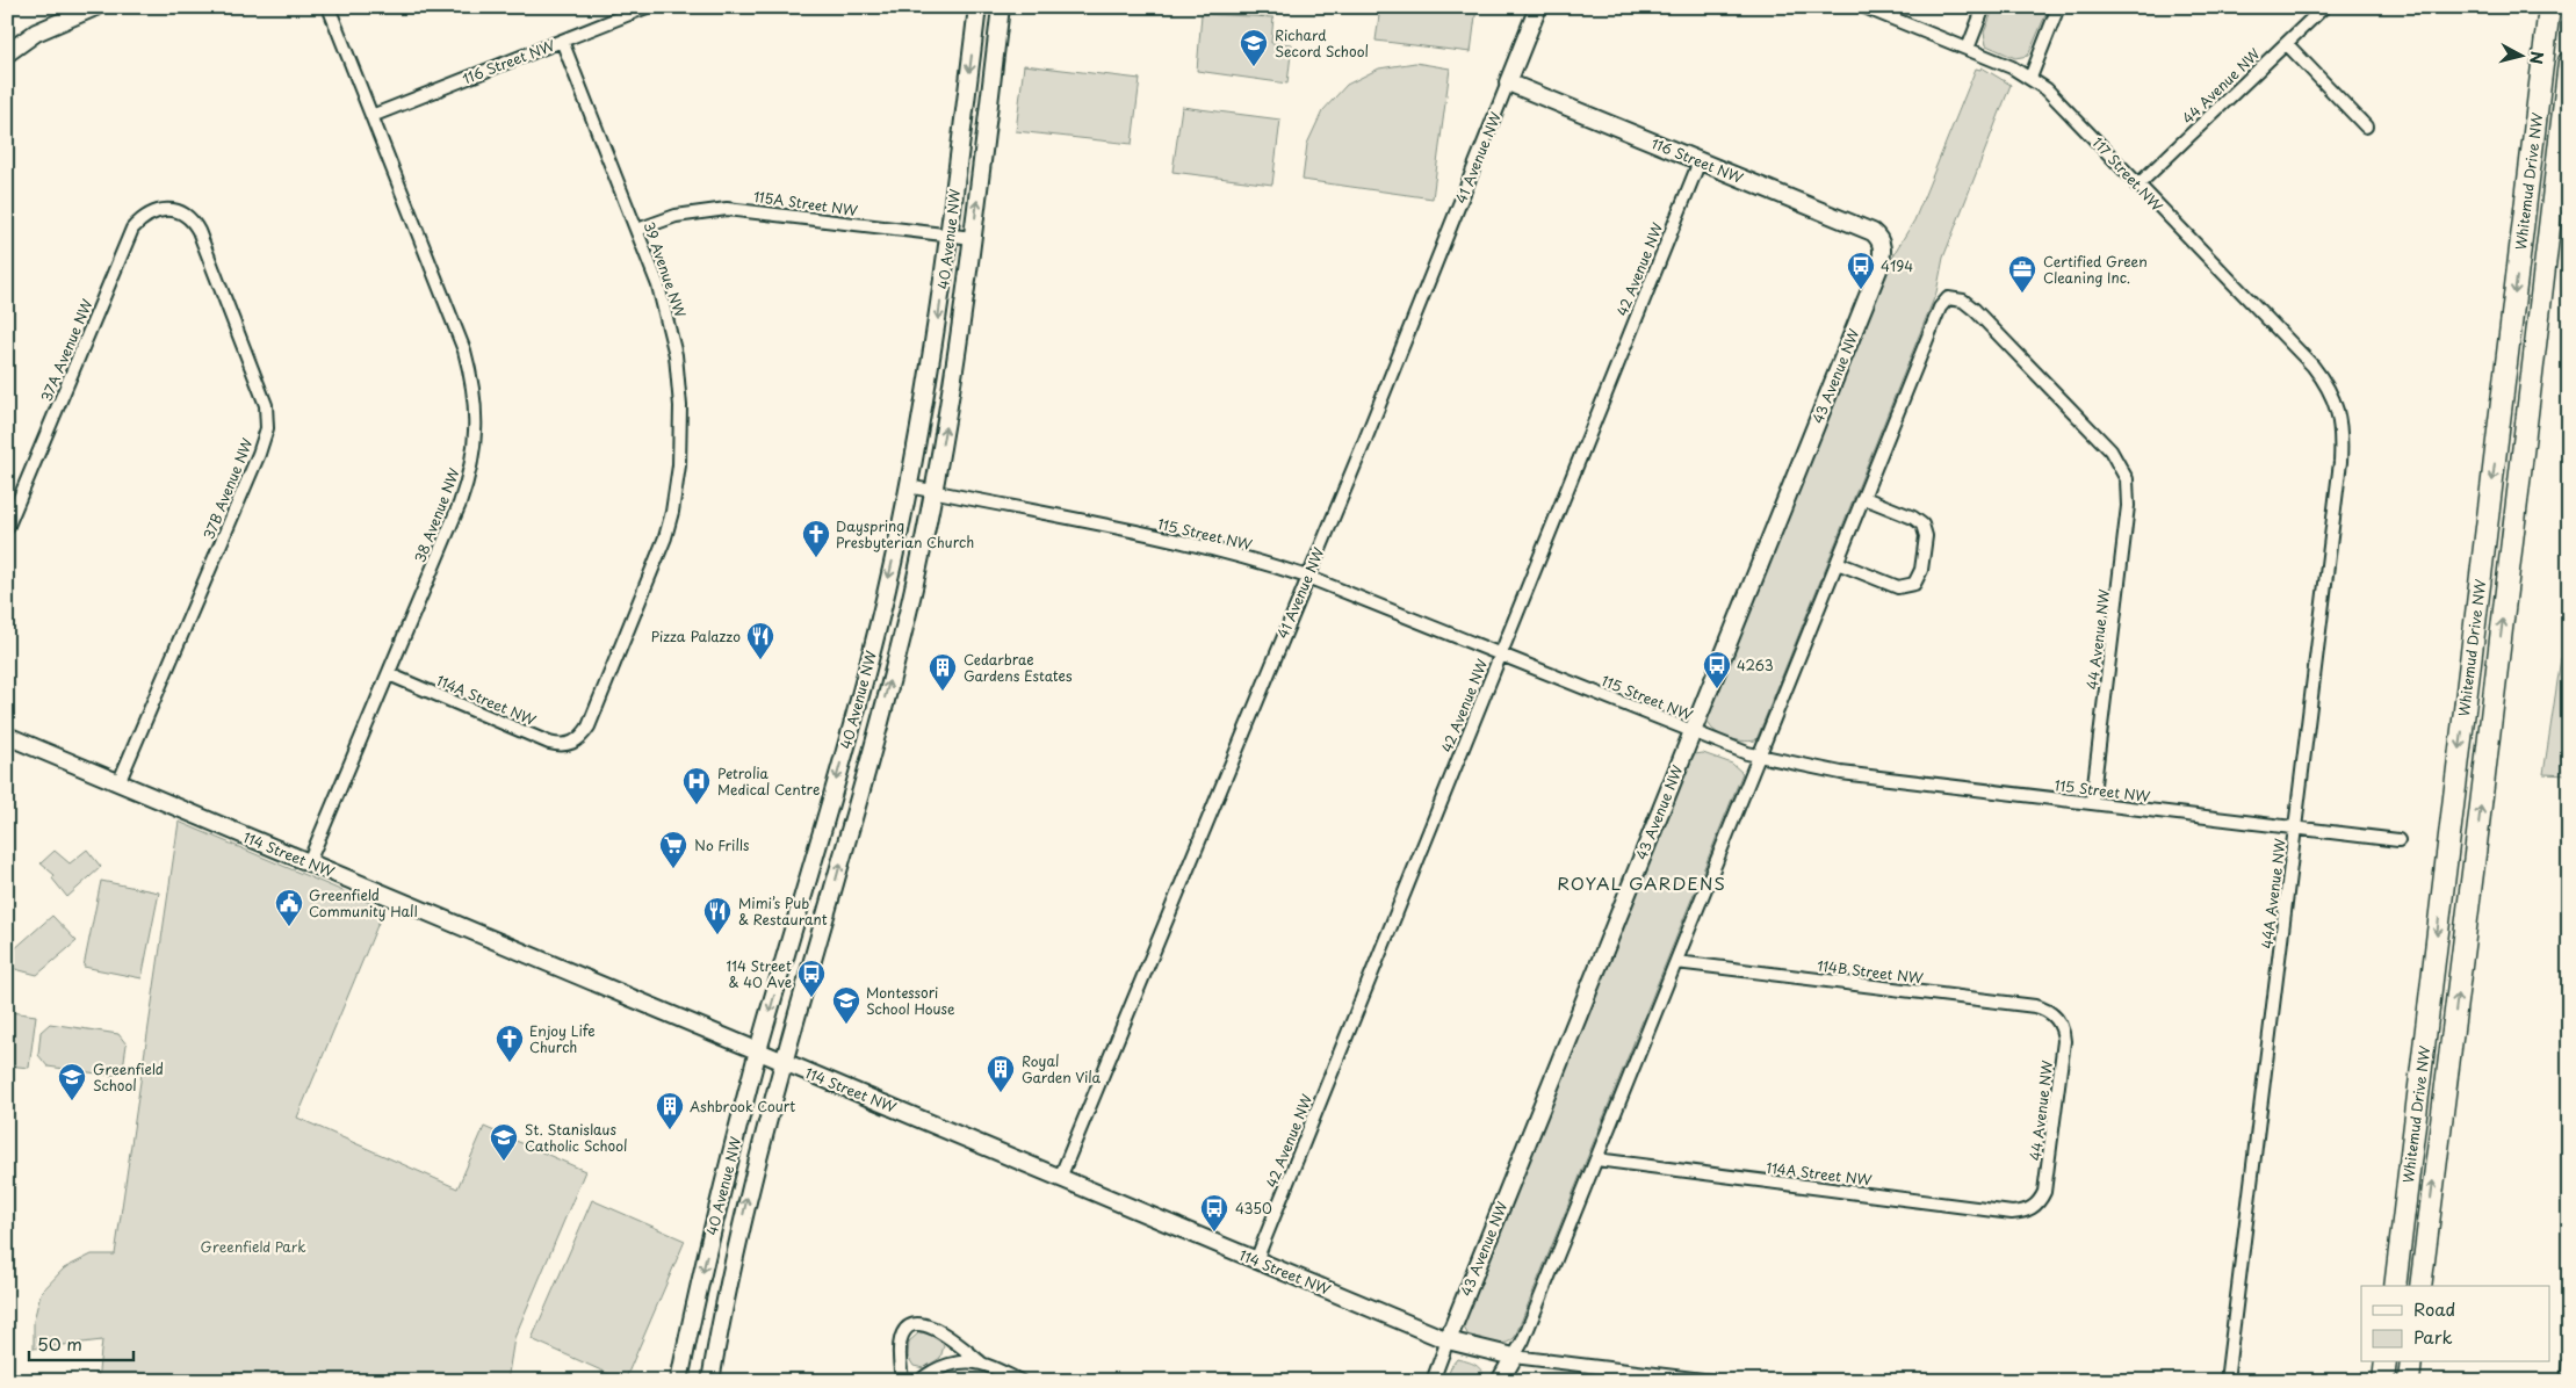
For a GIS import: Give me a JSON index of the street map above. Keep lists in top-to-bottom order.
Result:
{
  "streets": {
    "highway": ["Whitemud Drive NW"],
    "street": [
      "116 Street NW",
      "44 Avenue NW",
      "41 Avenue NW",
      "117 Street NW",
      "115A Street NW",
      "40 Avenue NW",
      "39 Avenue NW",
      "42 Avenue NW",
      "37A Avenue NW",
      "43 Avenue NW",
      "37B Avenue NW",
      "38 Avenue NW",
      "115 Street NW",
      "114A Street NW",
      "114 Street NW",
      "44A Avenue NW",
      "114B Street NW"
    ]
  },
  "crossings": [
    ["116 Street NW", "41 Avenue NW"],
    ["116 Street NW", "39 Avenue NW"],
    ["116 Street NW", "42 Avenue NW"],
    ["116 Street NW", "43 Avenue NW"],
    ["116 Street NW", "38 Avenue NW"],
    ["44 Avenue NW", "117 Street NW"],
    ["44 Avenue NW", "115 Street NW"],
    ["44 Avenue NW", "114A Street NW"],
    ["44 Avenue NW", "114B Street NW"],
    ["41 Avenue NW", "115 Street NW"],
    ["41 Avenue NW", "114 Street NW"],
    ["117 Street NW", "44A Avenue NW"],
    ["115A Street NW", "40 Avenue NW"],
    ["115A Street NW", "39 Avenue NW"],
    ["40 Avenue NW", "115 Street NW"],
    ["40 Avenue NW", "114 Street NW"],
    ["39 Avenue NW", "114A Street NW"],
    ["42 Avenue NW", "115 Street NW"],
    ["42 Avenue NW", "114 Street NW"],
    ["37A Avenue NW", "37B Avenue NW"],
    ["43 Avenue NW", "115 Street NW"],
    ["43 Avenue NW", "114 Street NW"],
    ["37B Avenue NW", "114 Street NW"],
    ["38 Avenue NW", "114A Street NW"],
    ["38 Avenue NW", "114 Street NW"],
    ["115 Street NW", "44A Avenue NW"]
  ],
  "districts": ["ROYAL GARDENS"],
  "parks": ["Greenfield Park"],
  "places": {
    "school or university": [
      "Richard Secord School",
      "Montessori School House",
      "Greenfield School",
      "St. Stanislaus Catholic School"
    ],
    "bus stop": [
      "4194",
      "4263",
      "114 Street & 40 Ave",
      "4350"
    ],
    "office": ["Certified Green Cleaning Inc."],
    "church": ["Dayspring Presbyterian Church", "Enjoy Life Church"],
    "restaurant": ["Pizza Palazzo", "Mimi’s Pub & Restaurant"],
    "building": ["Cedarbrae Gardens Estates", "Royal Garden Vila", "Ashbrook Court"],
    "hospital": ["Petrolia Medical Centre"],
    "supermarket": ["No Frills"],
    "public building": ["Greenfield Community Hall"]
  },
  "legend": ["Road", "Park"],
  "scale_bar": "50 m",
  "north": "right"
}
